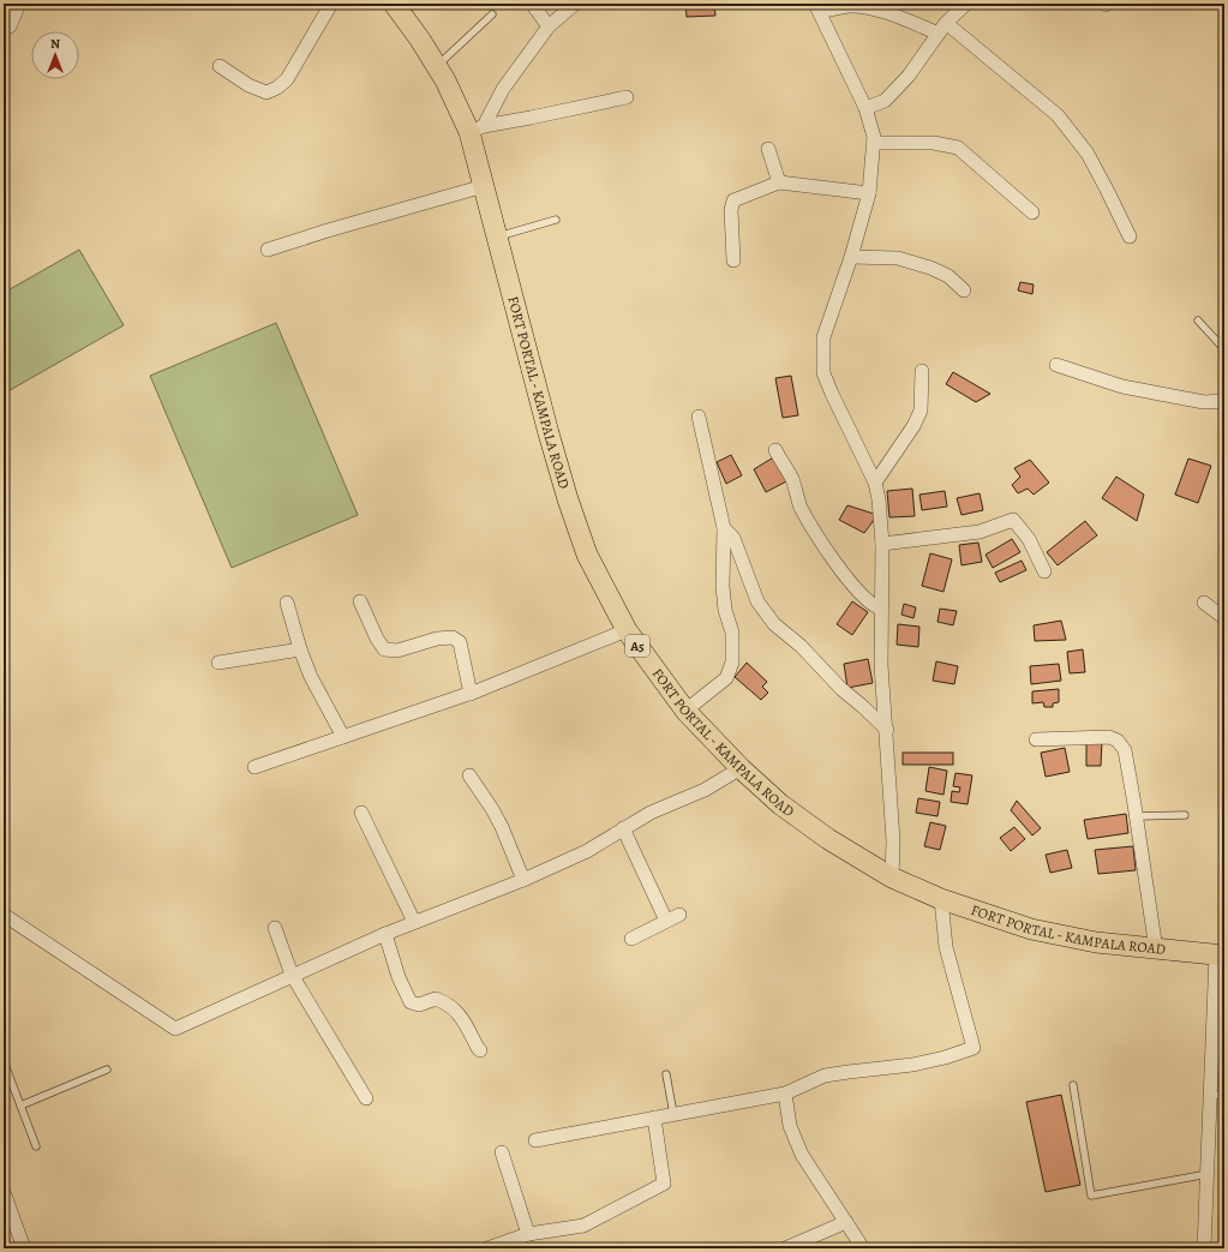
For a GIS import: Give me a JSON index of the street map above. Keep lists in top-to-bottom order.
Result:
{
  "streets": {
    "main road": ["FORT PORTAL - KAMPALA ROAD", "A5"]
  },
  "north": "top"
}
